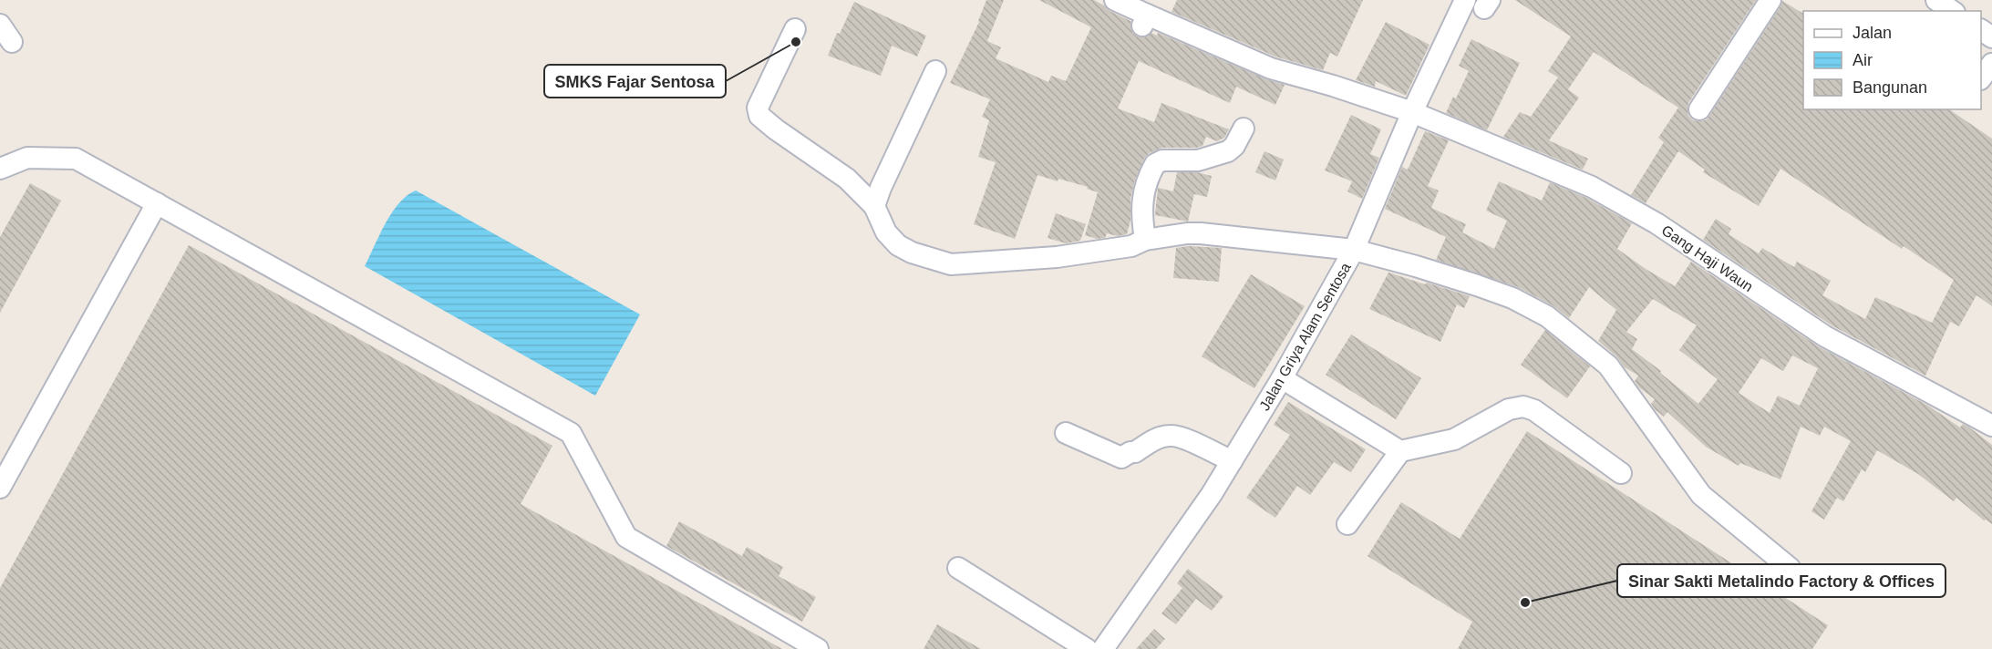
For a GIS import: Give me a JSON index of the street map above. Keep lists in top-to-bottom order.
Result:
{
  "streets": {
    "street": ["Gang Haji Waun", "Jalan Griya Alam Sentosa"]
  },
  "crossings": [
    ["Gang Haji Waun", "Jalan Griya Alam Sentosa"]
  ],
  "places": ["SMKS Fajar Sentosa", "Sinar Sakti Metalindo Factory & Offices"],
  "legend": ["Jalan", "Air", "Bangunan"]
}
